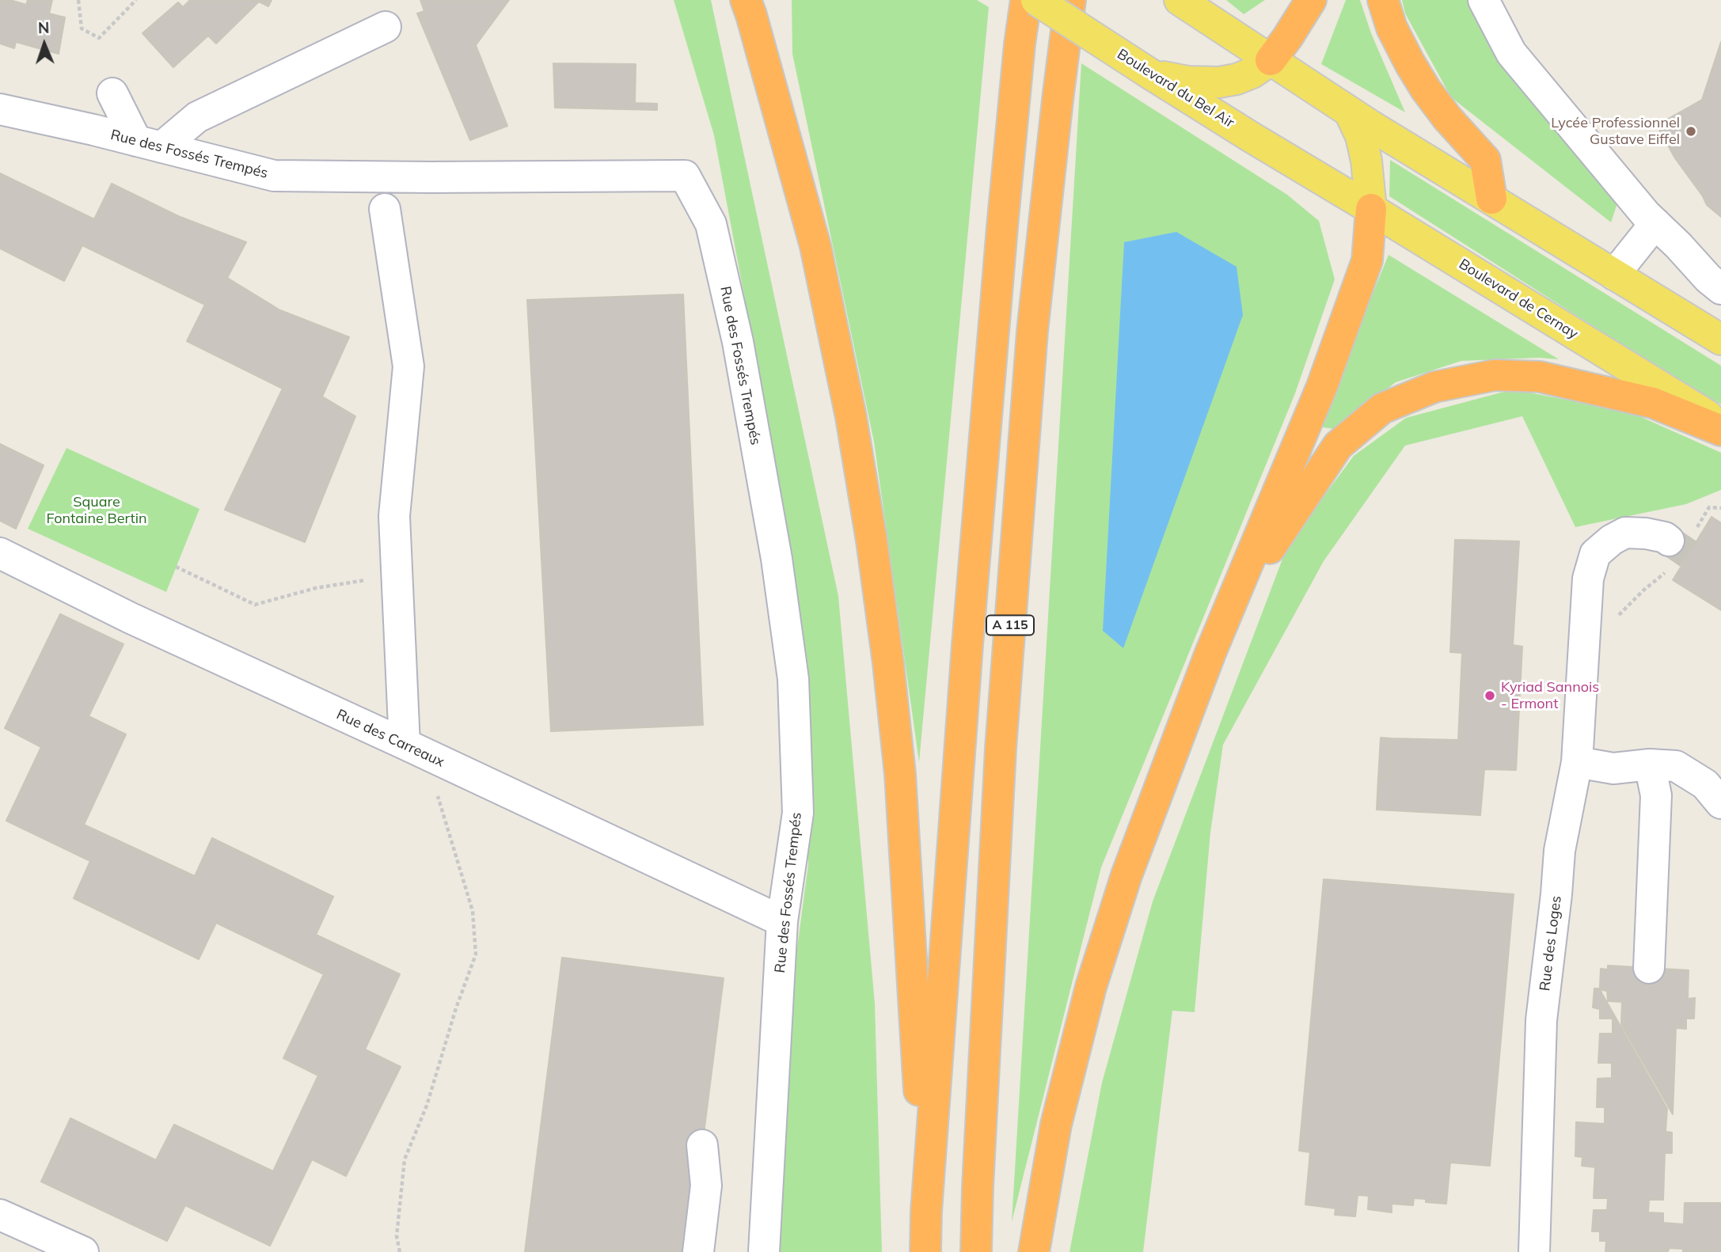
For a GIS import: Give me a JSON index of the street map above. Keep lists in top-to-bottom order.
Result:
{
  "streets": {
    "highway": ["A 115"],
    "main road": ["Boulevard du Bel Air", "Boulevard de Cernay"],
    "street": ["Rue des Fossés Trempés", "Rue des Carreaux", "Rue des Loges"]
  },
  "crossings": [
    ["Boulevard du Bel Air", "Boulevard de Cernay"],
    ["Rue des Fossés Trempés", "Rue des Carreaux"]
  ],
  "parks": ["Square Fontaine Bertin"],
  "places": ["Lycée Professionnel Gustave Eiffel", "Kyriad Sannois - Ermont"],
  "north": "top"
}
